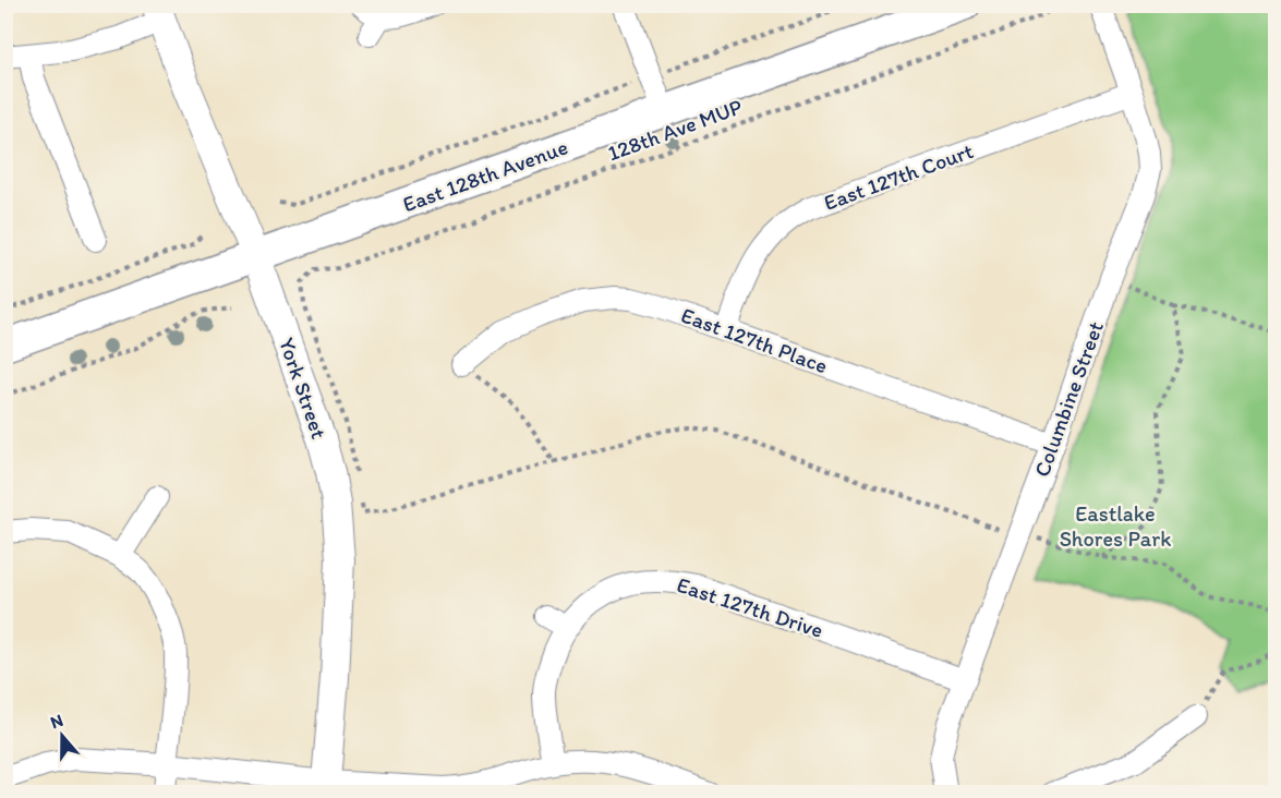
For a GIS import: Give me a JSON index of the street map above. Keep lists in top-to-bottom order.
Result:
{
  "streets": {
    "main road": ["East 128th Avenue"],
    "street": [
      "East 127th Court",
      "East 127th Place",
      "York Street",
      "Columbine Street",
      "East 127th Drive"
    ],
    "path": ["128th Ave MUP"]
  },
  "crossings": [
    ["East 128th Avenue", "York Street"],
    ["East 127th Court", "East 127th Place"],
    ["East 127th Court", "Columbine Street"],
    ["East 127th Place", "Columbine Street"],
    ["Columbine Street", "East 127th Drive"]
  ],
  "parks": ["Eastlake Shores Park"],
  "north": "top"
}
